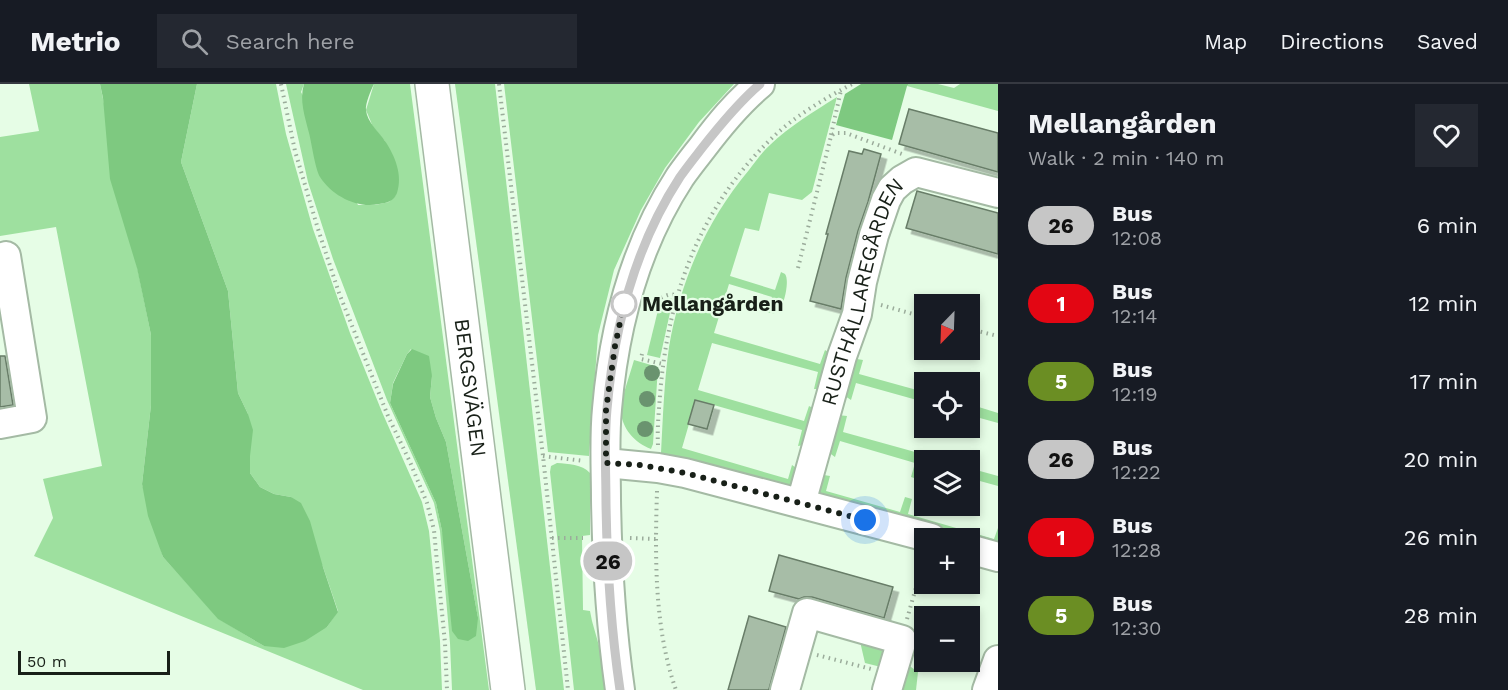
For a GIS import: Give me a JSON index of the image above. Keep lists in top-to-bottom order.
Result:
{
  "streets": {
    "main road": ["BERGSVÄGEN"],
    "street": ["RUSTHÅLLAREGÅRDEN"]
  },
  "places": ["Mellangården"],
  "lines": ["bus line 26"],
  "scale_bar": "50 m",
  "north": "bottom left",
  "page": {
    "header": "Metrio",
    "search": "Search here",
    "nav": ["Map", "Directions", "Saved"],
    "on_map": "26",
    "heading": ["Mellangården", "Walk · 2 min · 140 m"],
    "list": [
      {
        "mark": "26",
        "name": "Bus",
        "note": "12:08",
        "value": "6 min"
      },
      {
        "mark": "1",
        "name": "Bus",
        "note": "12:14",
        "value": "12 min"
      },
      {
        "mark": "5",
        "name": "Bus",
        "note": "12:19",
        "value": "17 min"
      },
      {
        "mark": "26",
        "name": "Bus",
        "note": "12:22",
        "value": "20 min"
      },
      {
        "mark": "1",
        "name": "Bus",
        "note": "12:28",
        "value": "26 min"
      },
      {
        "mark": "5",
        "name": "Bus",
        "note": "12:30",
        "value": "28 min"
      }
    ],
    "map_buttons": ["+", "−"],
    "scale": "50 m"
  }
}
